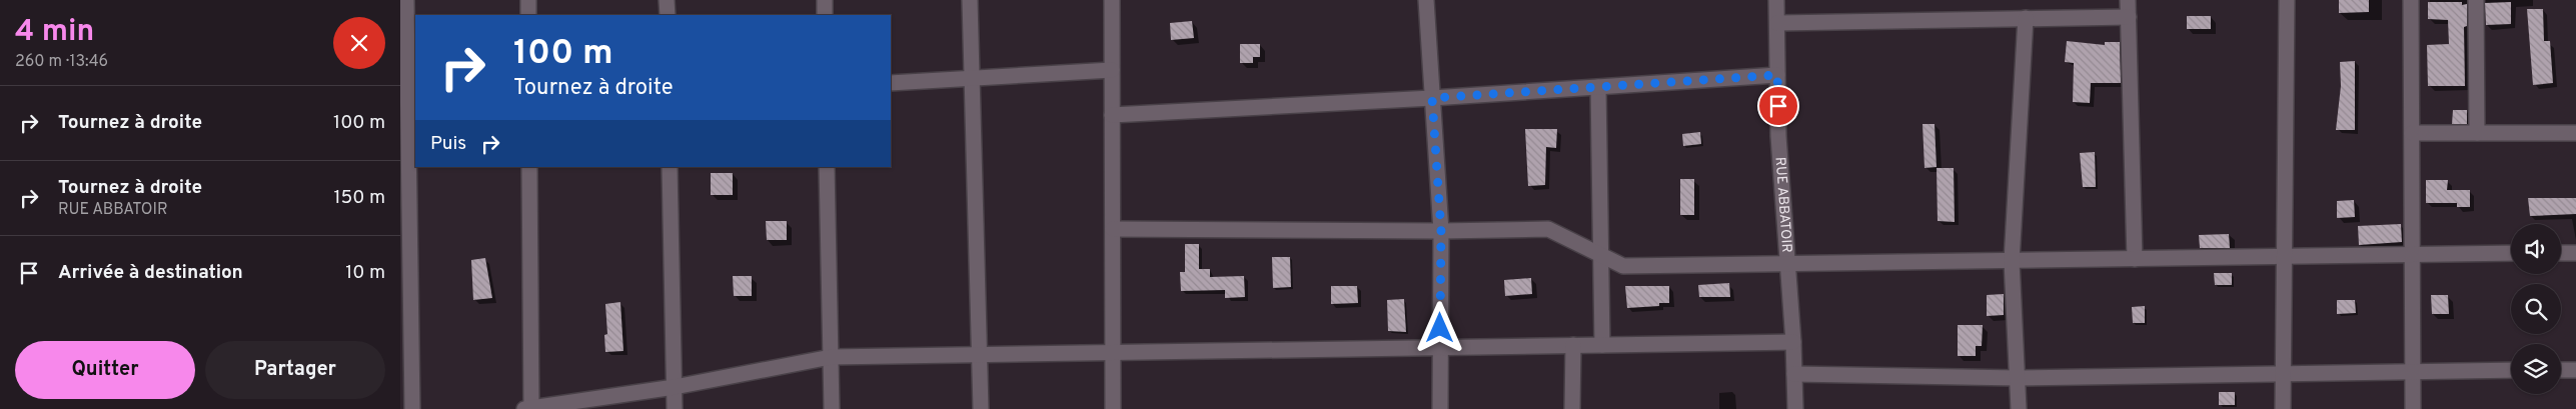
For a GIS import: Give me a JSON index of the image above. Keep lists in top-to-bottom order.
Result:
{
  "streets": {
    "street": ["RUE ABBATOIR"]
  },
  "page": {
    "heading": ["4 min", "260 m · 13:46"],
    "turn": ["100 m", "Tournez à droite"],
    "list": [
      {
        "name": "Tournez à droite",
        "value": "100 m"
      },
      {
        "name": "Tournez à droite",
        "note": "RUE ABBATOIR",
        "value": "150 m"
      },
      {
        "name": "Arrivée à destination",
        "value": "10 m"
      }
    ],
    "then": "Puis",
    "buttons": ["Quitter", "Partager"]
  }
}
